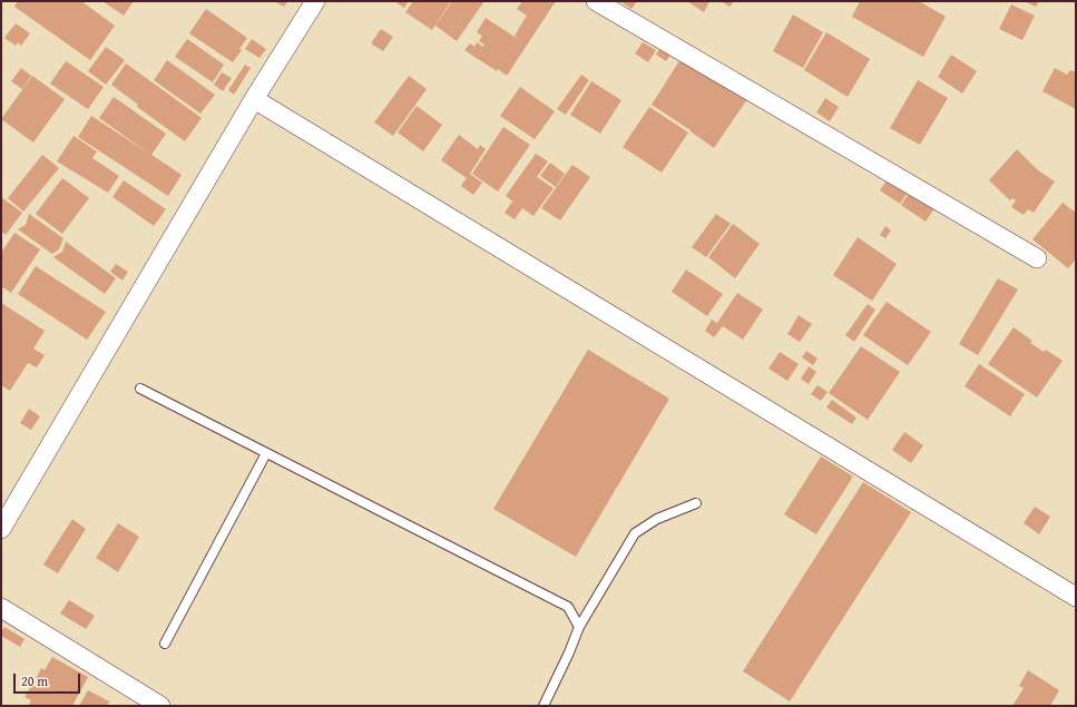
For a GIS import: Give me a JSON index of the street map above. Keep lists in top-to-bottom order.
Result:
{
  "scale_bar": "20 m"
}
